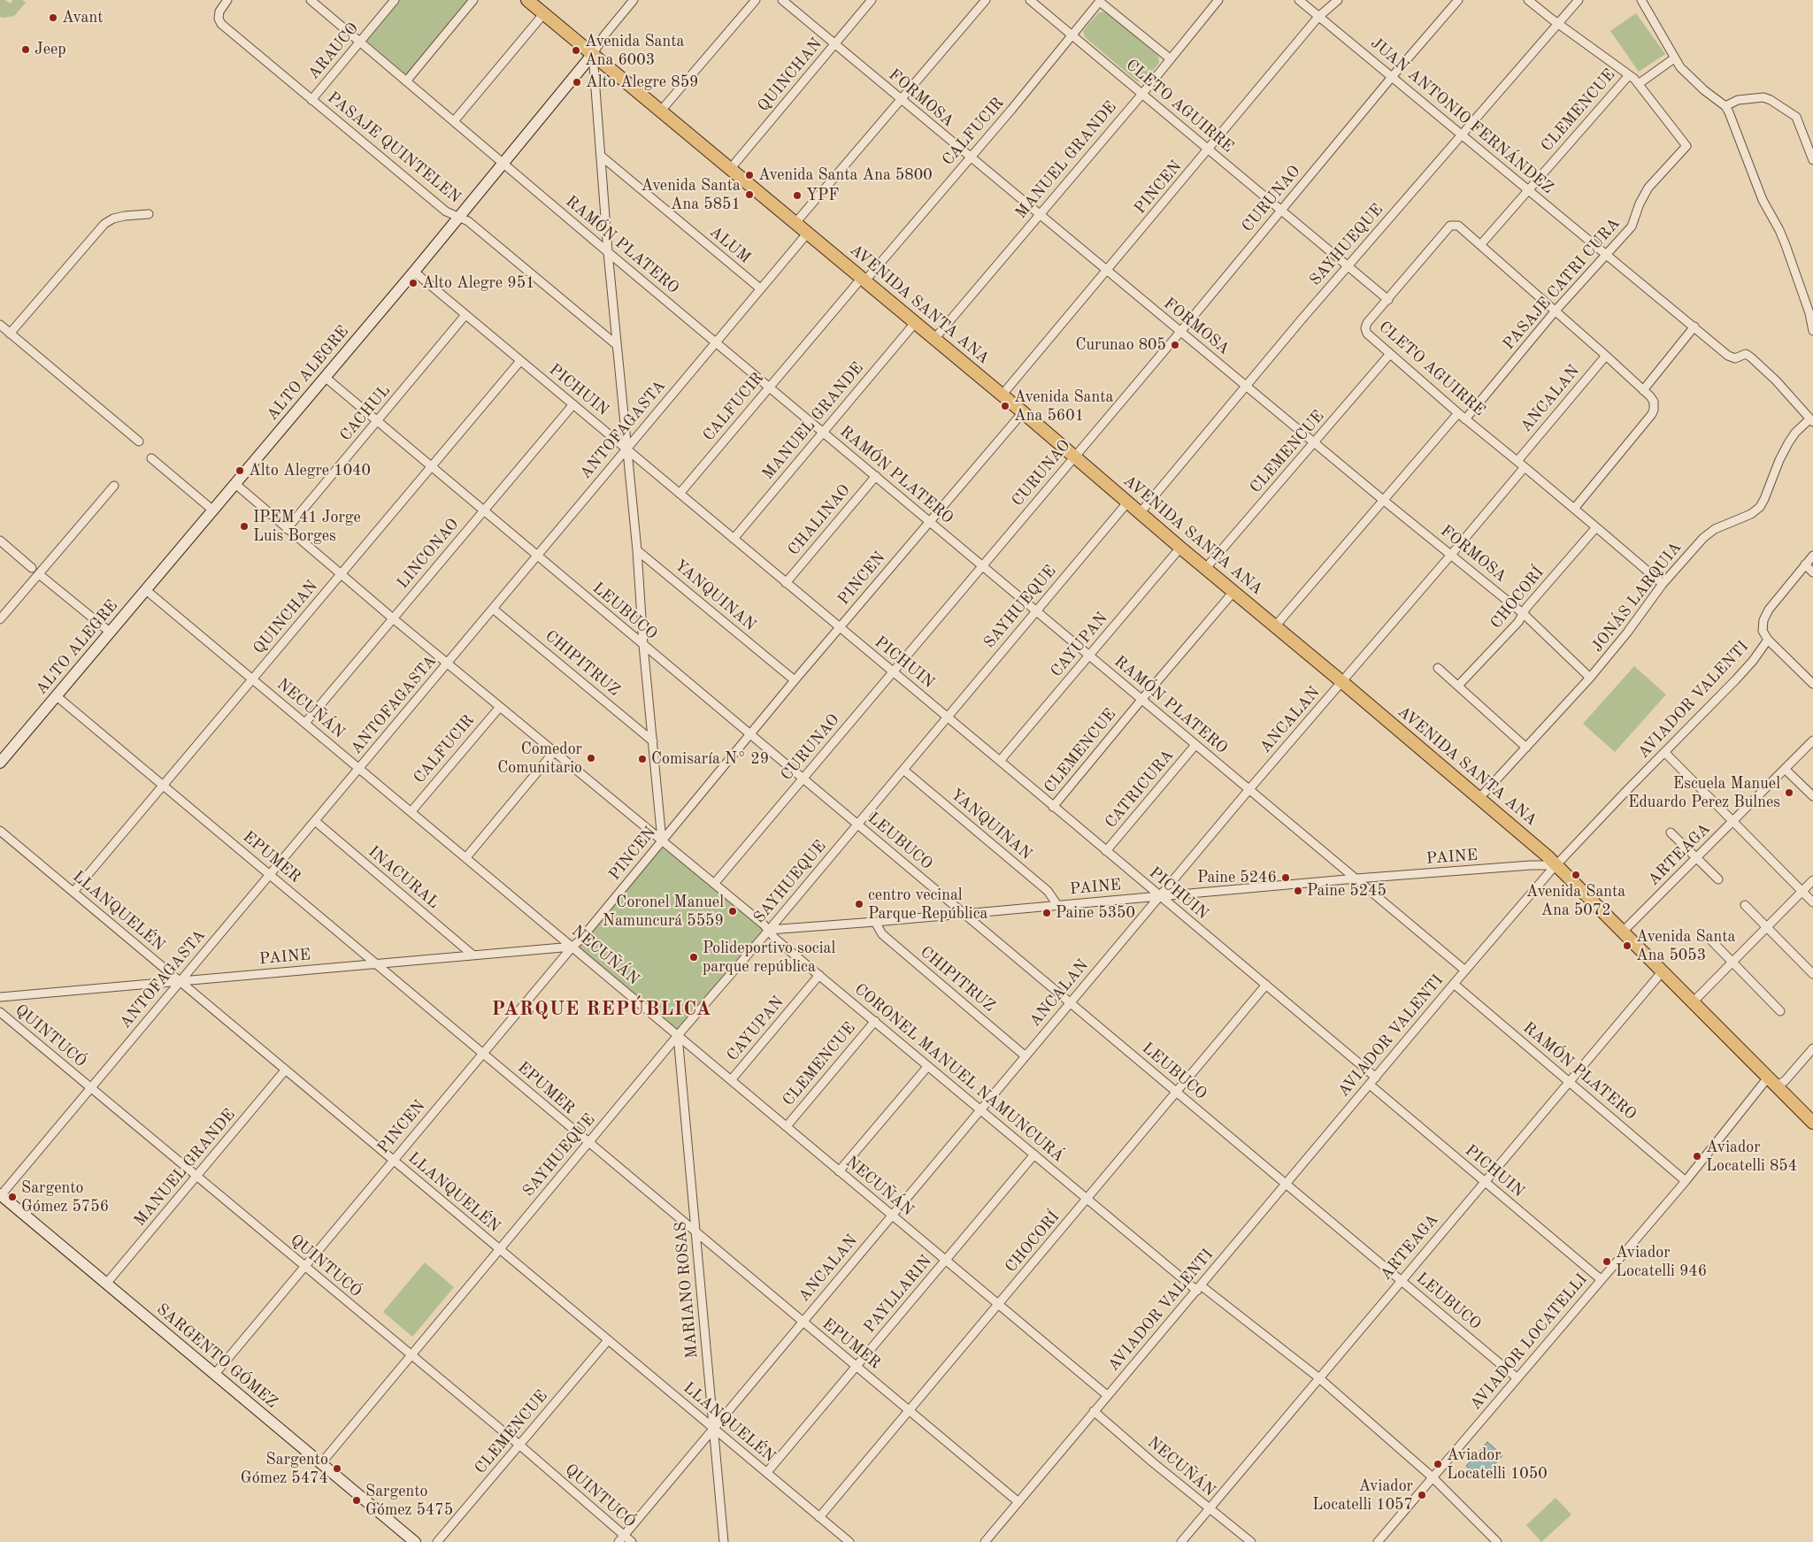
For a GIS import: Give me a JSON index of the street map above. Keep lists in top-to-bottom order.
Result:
{
  "streets": {
    "main road": ["AVENIDA SANTA ANA", "ALTO ALEGRE", "SARGENTO GÓMEZ"],
    "street": [
      "ARAUCO",
      "QUINCHAN",
      "FORMOSA",
      "CLETO AGUIRRE",
      "CLEMENCUE",
      "JUAN ANTONIO FERNÁNDEZ",
      "CALFUCIR",
      "PASAJE QUINTELEN",
      "MANUEL GRANDE",
      "PINCEN",
      "CURUNAO",
      "RAMÓN PLATERO",
      "ALUM",
      "SAYHUEQUE",
      "PASAJE CATRI CURA",
      "PICHUIN",
      "ANCALAN",
      "CACHUL",
      "ANTOFAGASTA",
      "CHALINAO",
      "LINCONAO",
      "YANQUINAN",
      "JONÁS LARQUIA",
      "CHOCORÍ",
      "LEUBUCO",
      "CAYUPAN",
      "CHIPITRUZ",
      "AVIADOR VALENTI",
      "NECUÑÁN",
      "CATRICURA",
      "ARTEAGA",
      "EPUMER",
      "PAINE",
      "INACURAL",
      "LLANQUELÉN",
      "QUINTUCÓ",
      "CORONEL MANUEL NAMUNCURÁ",
      "MARIANO ROSAS",
      "PAYLLARIN",
      "AVIADOR LOCATELLI"
    ]
  },
  "crossings": [
    ["ARAUCO", "PASAJE QUINTELEN"],
    ["ARAUCO", "RAMÓN PLATERO"],
    ["QUINCHAN", "FORMOSA"],
    ["QUINCHAN", "AVENIDA SANTA ANA"],
    ["QUINCHAN", "PICHUIN"],
    ["QUINCHAN", "LEUBUCO"],
    ["QUINCHAN", "NECUÑÁN"],
    ["QUINCHAN", "EPUMER"],
    ["QUINCHAN", "LLANQUELÉN"],
    ["QUINCHAN", "CORONEL MANUEL NAMUNCURÁ"],
    ["FORMOSA", "CLEMENCUE"],
    ["FORMOSA", "CALFUCIR"],
    ["FORMOSA", "MANUEL GRANDE"],
    ["FORMOSA", "PINCEN"],
    ["FORMOSA", "CURUNAO"],
    ["FORMOSA", "SAYHUEQUE"],
    ["FORMOSA", "ANCALAN"],
    ["FORMOSA", "JONÁS LARQUIA"],
    ["FORMOSA", "CHOCORÍ"],
    ["CLETO AGUIRRE", "CLEMENCUE"],
    ["CLETO AGUIRRE", "CALFUCIR"],
    ["CLETO AGUIRRE", "MANUEL GRANDE"],
    ["CLETO AGUIRRE", "PINCEN"],
    ["CLETO AGUIRRE", "CURUNAO"],
    ["CLETO AGUIRRE", "SAYHUEQUE"],
    ["CLETO AGUIRRE", "PASAJE CATRI CURA"],
    ["CLETO AGUIRRE", "ANCALAN"],
    ["CLETO AGUIRRE", "JONÁS LARQUIA"],
    ["CLETO AGUIRRE", "CHOCORÍ"],
    ["CLEMENCUE", "JUAN ANTONIO FERNÁNDEZ"],
    ["CLEMENCUE", "RAMÓN PLATERO"],
    ["CLEMENCUE", "PASAJE CATRI CURA"],
    ["CLEMENCUE", "AVENIDA SANTA ANA"],
    ["CLEMENCUE", "PICHUIN"],
    ["CLEMENCUE", "NECUÑÁN"],
    ["CLEMENCUE", "LLANQUELÉN"],
    ["CLEMENCUE", "QUINTUCÓ"],
    ["CLEMENCUE", "CORONEL MANUEL NAMUNCURÁ"],
    ["JUAN ANTONIO FERNÁNDEZ", "PINCEN"],
    ["JUAN ANTONIO FERNÁNDEZ", "CURUNAO"],
    ["JUAN ANTONIO FERNÁNDEZ", "SAYHUEQUE"],
    ["JUAN ANTONIO FERNÁNDEZ", "PASAJE CATRI CURA"],
    ["JUAN ANTONIO FERNÁNDEZ", "JONÁS LARQUIA"],
    ["CALFUCIR", "RAMÓN PLATERO"],
    ["CALFUCIR", "AVENIDA SANTA ANA"],
    ["CALFUCIR", "PICHUIN"],
    ["CALFUCIR", "NECUÑÁN"],
    ["CALFUCIR", "CORONEL MANUEL NAMUNCURÁ"],
    ["PASAJE QUINTELEN", "ALTO ALEGRE"],
    ["MANUEL GRANDE", "RAMÓN PLATERO"],
    ["MANUEL GRANDE", "AVENIDA SANTA ANA"],
    ["MANUEL GRANDE", "PICHUIN"],
    ["MANUEL GRANDE", "LLANQUELÉN"],
    ["MANUEL GRANDE", "QUINTUCÓ"],
    ["MANUEL GRANDE", "SARGENTO GÓMEZ"],
    ["PINCEN", "RAMÓN PLATERO"],
    ["PINCEN", "AVENIDA SANTA ANA"],
    ["PINCEN", "PICHUIN"],
    ["PINCEN", "YANQUINAN"],
    ["PINCEN", "LEUBUCO"],
    ["PINCEN", "NECUÑÁN"],
    ["PINCEN", "EPUMER"],
    ["PINCEN", "PAINE"],
    ["PINCEN", "LLANQUELÉN"],
    ["PINCEN", "QUINTUCÓ"],
    ["PINCEN", "CORONEL MANUEL NAMUNCURÁ"],
    ["PINCEN", "SARGENTO GÓMEZ"],
    ["CURUNAO", "RAMÓN PLATERO"],
    ["CURUNAO", "AVENIDA SANTA ANA"],
    ["CURUNAO", "PICHUIN"],
    ["CURUNAO", "LEUBUCO"],
    ["CURUNAO", "CORONEL MANUEL NAMUNCURÁ"],
    ["RAMÓN PLATERO", "SAYHUEQUE"],
    ["RAMÓN PLATERO", "ALTO ALEGRE"],
    ["RAMÓN PLATERO", "ANCALAN"],
    ["RAMÓN PLATERO", "ANTOFAGASTA"],
    ["RAMÓN PLATERO", "CHALINAO"],
    ["RAMÓN PLATERO", "CAYUPAN"],
    ["RAMÓN PLATERO", "AVIADOR VALENTI"],
    ["RAMÓN PLATERO", "CATRICURA"],
    ["RAMÓN PLATERO", "ARTEAGA"],
    ["RAMÓN PLATERO", "PAINE"],
    ["RAMÓN PLATERO", "AVIADOR LOCATELLI"],
    ["ALUM", "ANTOFAGASTA"],
    ["SAYHUEQUE", "AVENIDA SANTA ANA"],
    ["SAYHUEQUE", "PICHUIN"],
    ["SAYHUEQUE", "YANQUINAN"],
    ["SAYHUEQUE", "LEUBUCO"],
    ["SAYHUEQUE", "NECUÑÁN"],
    ["SAYHUEQUE", "EPUMER"],
    ["SAYHUEQUE", "PAINE"],
    ["SAYHUEQUE", "LLANQUELÉN"],
    ["SAYHUEQUE", "QUINTUCÓ"],
    ["SAYHUEQUE", "CORONEL MANUEL NAMUNCURÁ"],
    ["SAYHUEQUE", "MARIANO ROSAS"],
    ["SAYHUEQUE", "SARGENTO GÓMEZ"],
    ["AVENIDA SANTA ANA", "ALTO ALEGRE"],
    ["AVENIDA SANTA ANA", "ANCALAN"],
    ["AVENIDA SANTA ANA", "ANTOFAGASTA"],
    ["AVENIDA SANTA ANA", "JONÁS LARQUIA"],
    ["AVENIDA SANTA ANA", "CAYUPAN"],
    ["AVENIDA SANTA ANA", "AVIADOR VALENTI"],
    ["AVENIDA SANTA ANA", "ARTEAGA"],
    ["AVENIDA SANTA ANA", "PAINE"],
    ["AVENIDA SANTA ANA", "AVIADOR LOCATELLI"],
    ["ALTO ALEGRE", "PICHUIN"],
    ["ALTO ALEGRE", "LEUBUCO"],
    ["ALTO ALEGRE", "NECUÑÁN"],
    ["ALTO ALEGRE", "EPUMER"],
    ["ALTO ALEGRE", "CORONEL MANUEL NAMUNCURÁ"],
    ["PICHUIN", "ANCALAN"],
    ["PICHUIN", "CACHUL"],
    ["PICHUIN", "ANTOFAGASTA"],
    ["PICHUIN", "CHALINAO"],
    ["PICHUIN", "LINCONAO"],
    ["PICHUIN", "CHOCORÍ"],
    ["PICHUIN", "CAYUPAN"],
    ["PICHUIN", "AVIADOR VALENTI"],
    ["PICHUIN", "CATRICURA"],
    ["PICHUIN", "ARTEAGA"],
    ["PICHUIN", "PAINE"],
    ["PICHUIN", "AVIADOR LOCATELLI"],
    ["ANCALAN", "LEUBUCO"],
    ["ANCALAN", "CHIPITRUZ"],
    ["ANCALAN", "NECUÑÁN"],
    ["ANCALAN", "EPUMER"],
    ["ANCALAN", "PAINE"],
    ["ANCALAN", "LLANQUELÉN"],
    ["ANCALAN", "QUINTUCÓ"],
    ["ANCALAN", "CORONEL MANUEL NAMUNCURÁ"],
    ["ANCALAN", "MARIANO ROSAS"],
    ["CACHUL", "LEUBUCO"],
    ["CACHUL", "CORONEL MANUEL NAMUNCURÁ"],
    ["ANTOFAGASTA", "LEUBUCO"],
    ["ANTOFAGASTA", "CHIPITRUZ"],
    ["ANTOFAGASTA", "NECUÑÁN"],
    ["ANTOFAGASTA", "EPUMER"],
    ["ANTOFAGASTA", "PAINE"],
    ["ANTOFAGASTA", "INACURAL"],
    ["ANTOFAGASTA", "LLANQUELÉN"],
    ["ANTOFAGASTA", "QUINTUCÓ"],
    ["ANTOFAGASTA", "CORONEL MANUEL NAMUNCURÁ"],
    ["ANTOFAGASTA", "SARGENTO GÓMEZ"],
    ["LINCONAO", "LEUBUCO"],
    ["LINCONAO", "NECUÑÁN"],
    ["LINCONAO", "CORONEL MANUEL NAMUNCURÁ"],
    ["YANQUINAN", "PAINE"],
    ["CHOCORÍ", "LEUBUCO"],
    ["CHOCORÍ", "NECUÑÁN"],
    ["CHOCORÍ", "EPUMER"],
    ["CHOCORÍ", "LLANQUELÉN"],
    ["CHOCORÍ", "CORONEL MANUEL NAMUNCURÁ"],
    ["LEUBUCO", "AVIADOR VALENTI"],
    ["LEUBUCO", "ARTEAGA"],
    ["LEUBUCO", "PAINE"],
    ["LEUBUCO", "AVIADOR LOCATELLI"],
    ["CAYUPAN", "NECUÑÁN"],
    ["CAYUPAN", "CORONEL MANUEL NAMUNCURÁ"],
    ["CHIPITRUZ", "PAINE"],
    ["AVIADOR VALENTI", "NECUÑÁN"],
    ["AVIADOR VALENTI", "EPUMER"],
    ["AVIADOR VALENTI", "PAINE"],
    ["AVIADOR VALENTI", "CORONEL MANUEL NAMUNCURÁ"],
    ["NECUÑÁN", "ARTEAGA"],
    ["NECUÑÁN", "PAINE"],
    ["NECUÑÁN", "MARIANO ROSAS"],
    ["NECUÑÁN", "PAYLLARIN"],
    ["ARTEAGA", "CORONEL MANUEL NAMUNCURÁ"],
    ["EPUMER", "PAINE"],
    ["EPUMER", "MARIANO ROSAS"],
    ["EPUMER", "PAYLLARIN"],
    ["PAINE", "INACURAL"],
    ["PAINE", "LLANQUELÉN"],
    ["PAINE", "CORONEL MANUEL NAMUNCURÁ"],
    ["LLANQUELÉN", "MARIANO ROSAS"],
    ["LLANQUELÉN", "PAYLLARIN"],
    ["CORONEL MANUEL NAMUNCURÁ", "PAYLLARIN"],
    ["CORONEL MANUEL NAMUNCURÁ", "AVIADOR LOCATELLI"]
  ],
  "districts": ["PARQUE REPÚBLICA"],
  "places": [
    "Avant",
    "Jeep",
    "Avenida Santa Ana 6003",
    "Alto Alegre 859",
    "Avenida Santa Ana 5800",
    "Avenida Santa Ana 5851",
    "YPF",
    "Alto Alegre 951",
    "Curunao 805",
    "Avenida Santa Ana 5601",
    "Alto Alegre 1040",
    "IPEM 41 Jorge Luis Borges",
    "Comedor Comunitario",
    "Comisaría N° 29",
    "Escuela Manuel Eduardo Perez Bulnes",
    "Avenida Santa Ana 5072",
    "Paine 5246",
    "Paine 5245",
    "centro vecinal Parque República",
    "Coronel Manuel Namuncurá 5559",
    "Paine 5350",
    "Avenida Santa Ana 5053",
    "Polideportivo social parque república",
    "Aviador Locatelli 854",
    "Sargento Gómez 5756",
    "Aviador Locatelli 946",
    "Aviador Locatelli 1050",
    "Sargento Gómez 5474",
    "Aviador Locatelli 1057",
    "Sargento Gómez 5475"
  ]
}
